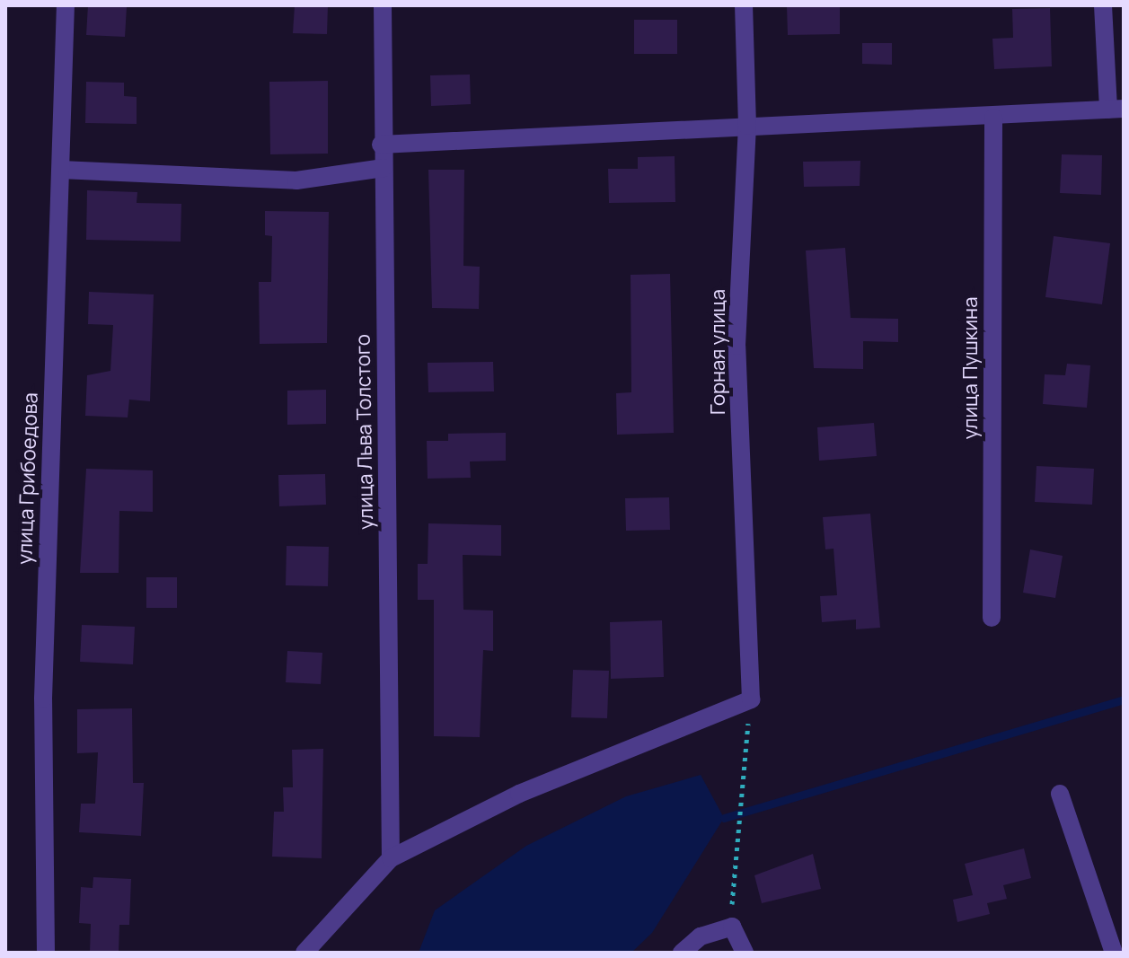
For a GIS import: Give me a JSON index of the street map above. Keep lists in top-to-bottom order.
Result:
{
  "streets": {
    "street": [
      "Горная улица",
      "улица Пушкина",
      "улица Льва Толстого",
      "улица Грибоедова"
    ]
  }
}
